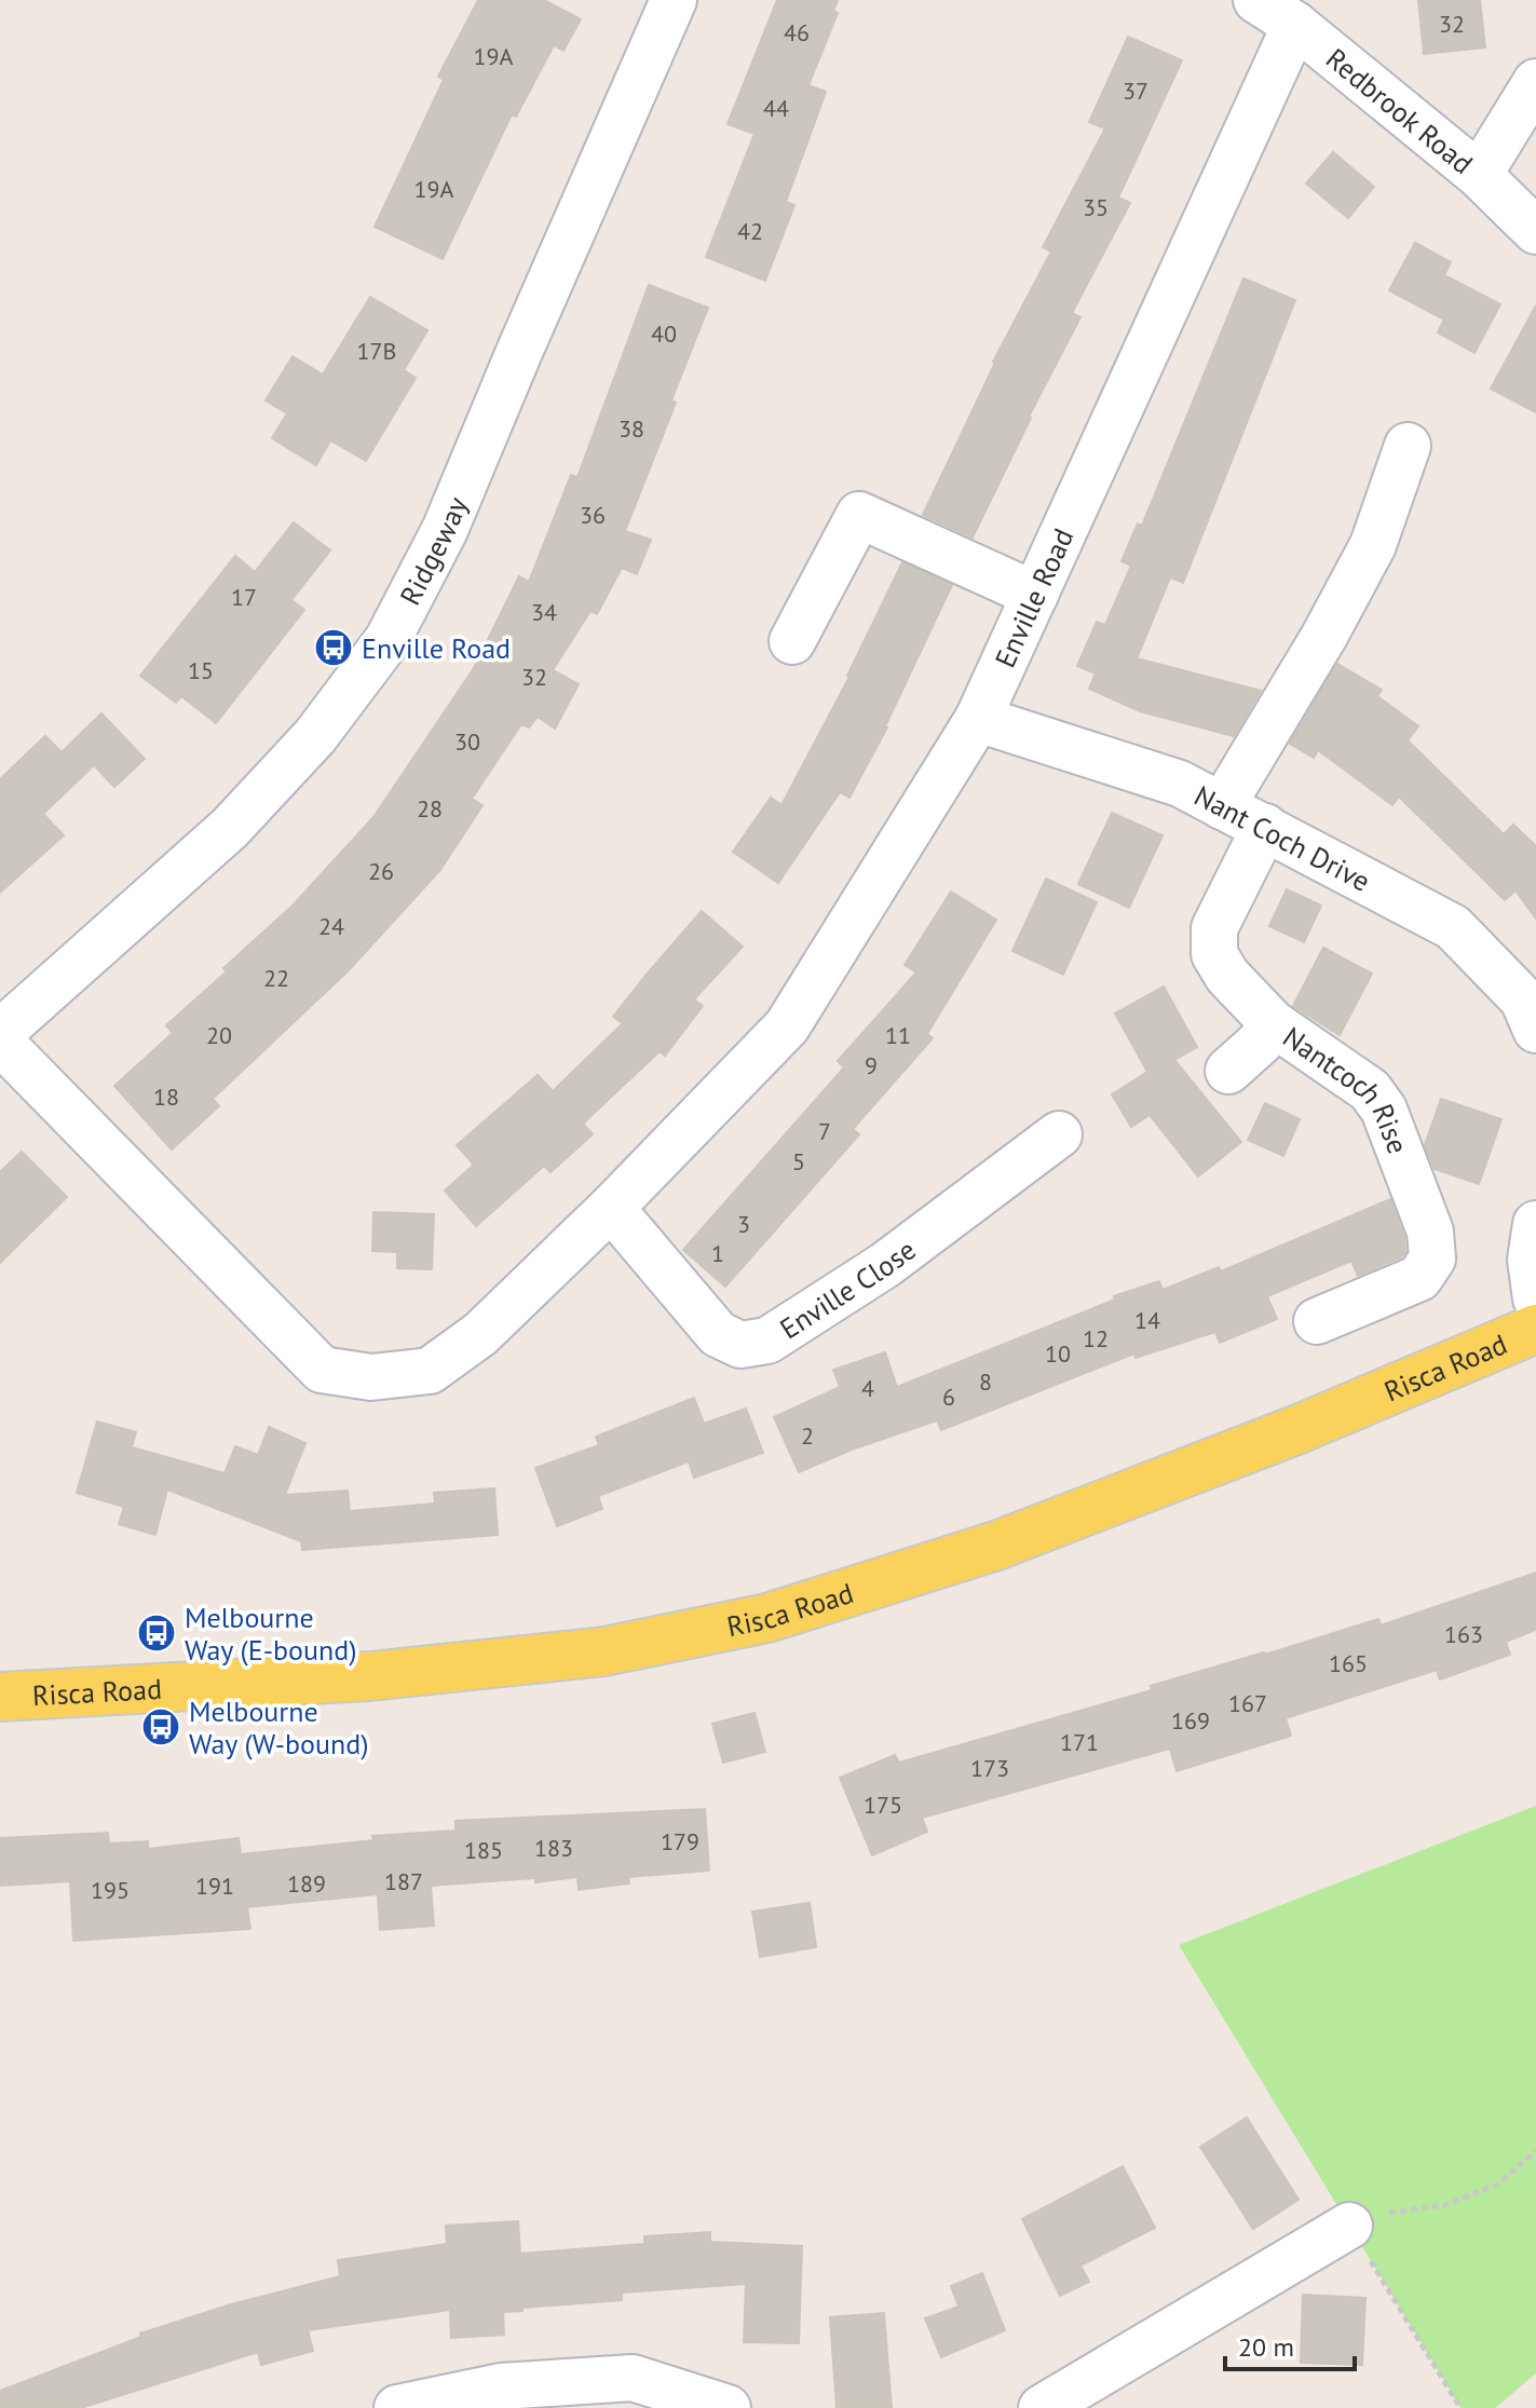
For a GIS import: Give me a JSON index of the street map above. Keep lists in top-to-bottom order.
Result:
{
  "streets": {
    "main road": ["Risca Road"],
    "street": [
      "Redbrook Road",
      "Ridgeway",
      "Enville Road",
      "Nant Coch Drive",
      "Nantcoch Rise",
      "Enville Close"
    ]
  },
  "crossings": [
    ["Redbrook Road", "Enville Road"],
    ["Enville Road", "Nant Coch Drive"],
    ["Enville Road", "Enville Close"],
    ["Nant Coch Drive", "Nantcoch Rise"]
  ],
  "places": {
    "bus stop": ["Enville Road", "Melbourne Way (E-bound)", "Melbourne Way (W-bound)"]
  },
  "house_numbers": [
    "32",
    "46",
    "19A",
    "37",
    "44",
    "19A",
    "35",
    "42",
    "40",
    "17B",
    "38",
    "36",
    "17",
    "34",
    "15",
    "32",
    "30",
    "28",
    "26",
    "24",
    "22",
    "20",
    "11",
    "9",
    "18",
    "7",
    "5",
    "3",
    "1",
    "14",
    "12",
    "10",
    "8",
    "4",
    "6",
    "2",
    "163",
    "165",
    "167",
    "169",
    "171",
    "173",
    "175",
    "179",
    "183",
    "185",
    "187",
    "189",
    "191",
    "195"
  ],
  "scale_bar": "20 m"
}
